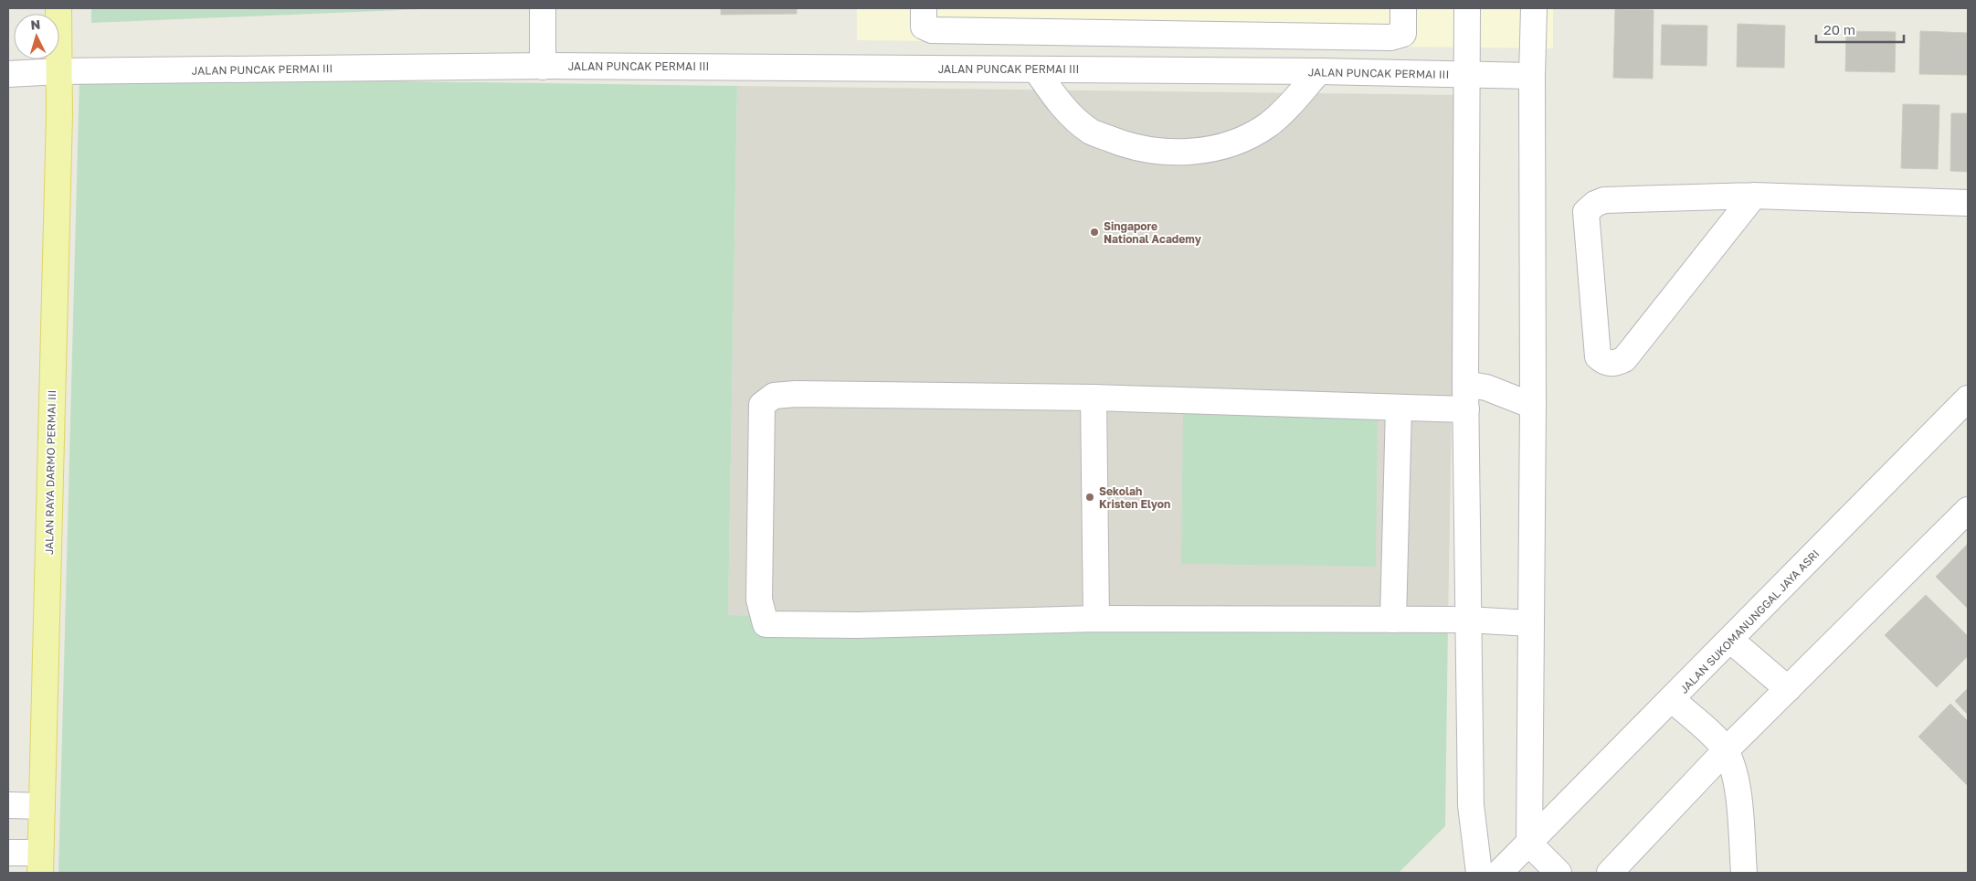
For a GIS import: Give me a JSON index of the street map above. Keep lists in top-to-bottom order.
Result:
{
  "streets": {
    "main road": ["JALAN RAYA DARMO PERMAI III"],
    "street": ["JALAN PUNCAK PERMAI III", "JALAN SUKOMANUNGGAL JAYA ASRI"]
  },
  "crossings": [
    ["JALAN PUNCAK PERMAI III", "JALAN RAYA DARMO PERMAI III"]
  ],
  "places": ["Singapore National Academy", "Sekolah Kristen Elyon"],
  "scale_bar": "20 m",
  "north": "top"
}
